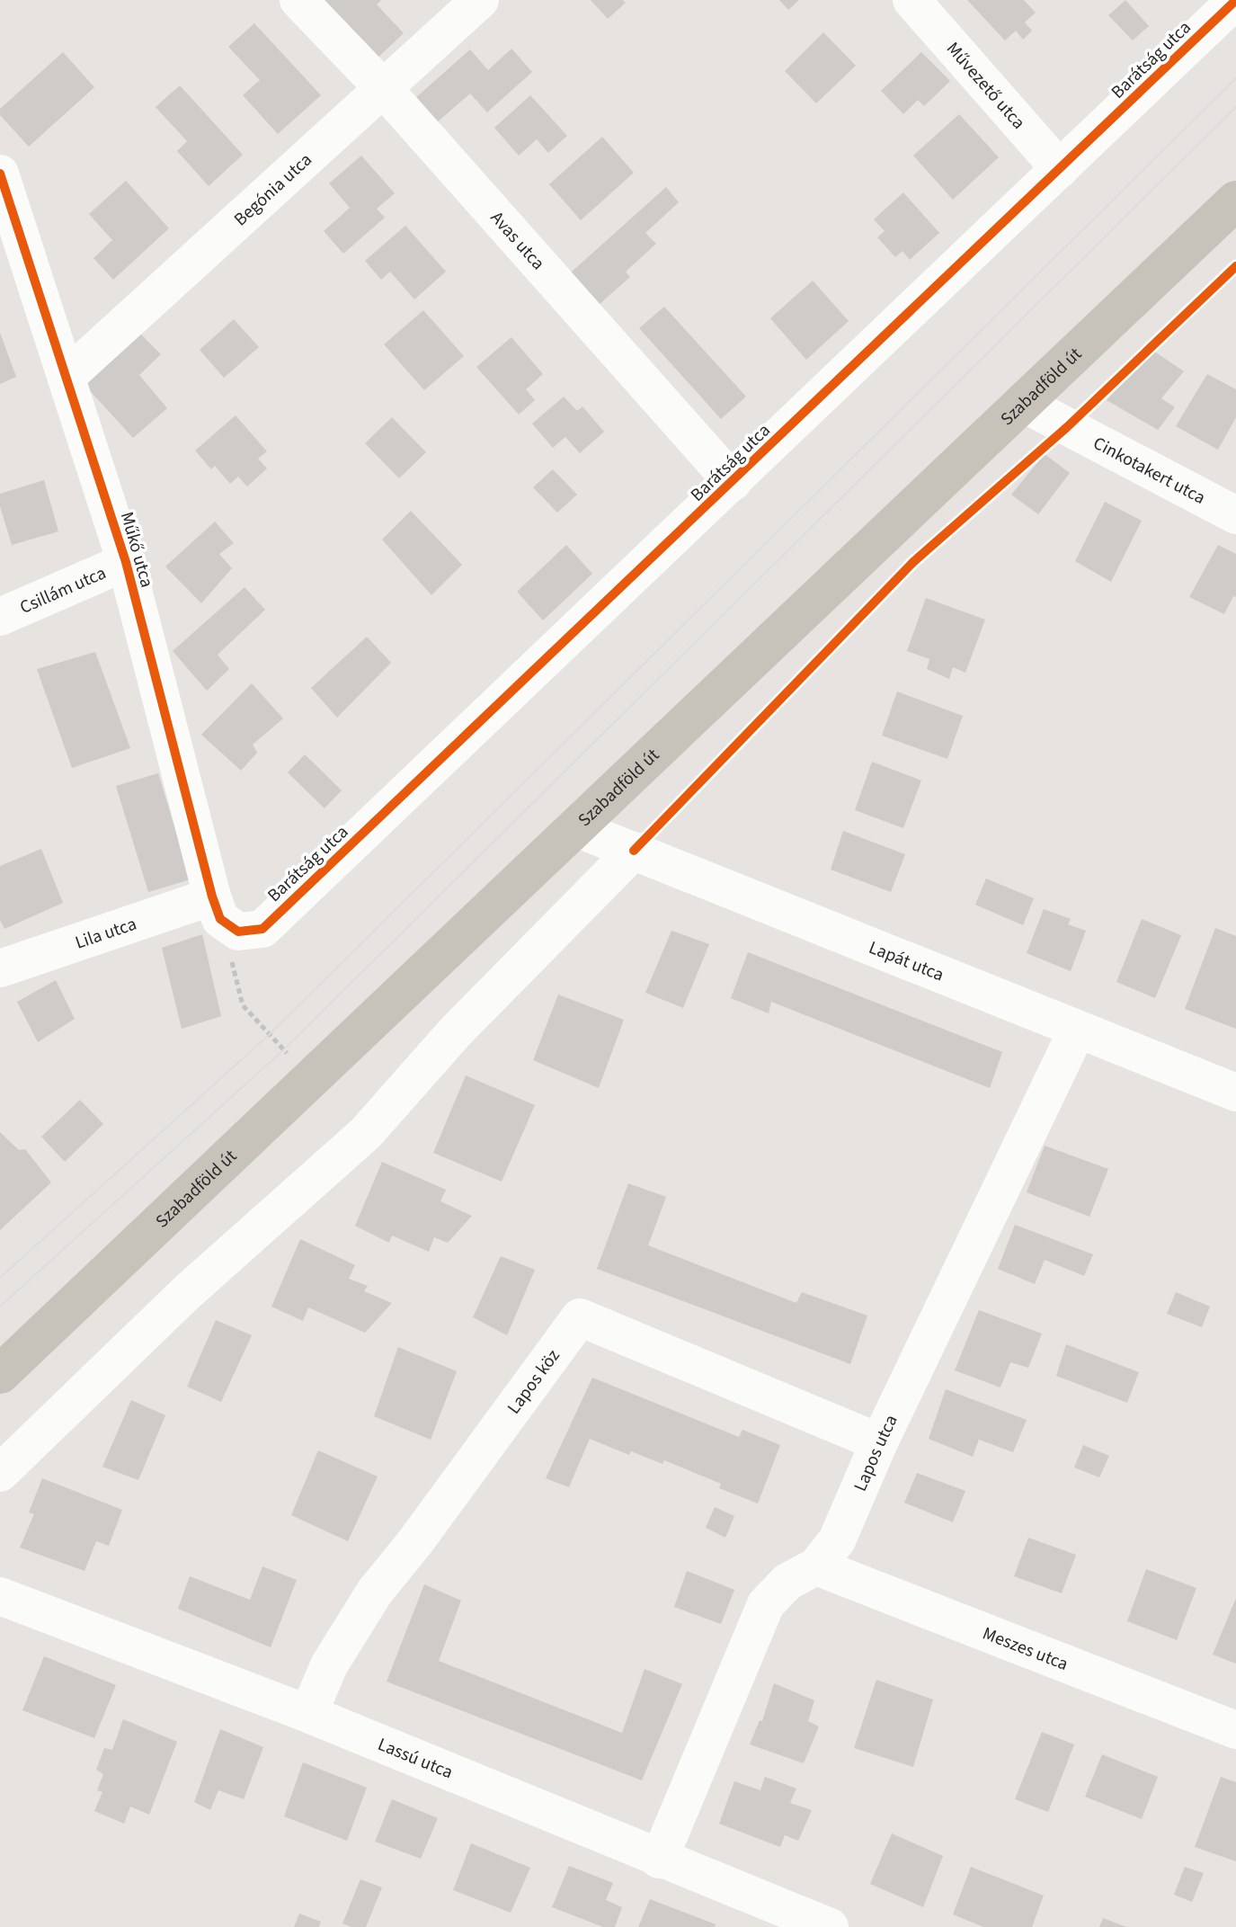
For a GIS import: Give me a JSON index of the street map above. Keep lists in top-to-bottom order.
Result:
{
  "streets": {
    "main road": ["Szabadföld út"],
    "street": [
      "Barátság utca",
      "Művezető utca",
      "Begónia utca",
      "Avas utca",
      "Cinkotakert utca",
      "Műkő utca",
      "Csillám utca",
      "Lila utca",
      "Lapát utca",
      "Lapos köz",
      "Lapos utca",
      "Meszes utca",
      "Lassú utca"
    ]
  },
  "crossings": [
    ["Barátság utca", "Művezető utca"],
    ["Barátság utca", "Avas utca"],
    ["Barátság utca", "Műkő utca"],
    ["Begónia utca", "Avas utca"],
    ["Begónia utca", "Műkő utca"],
    ["Szabadföld út", "Cinkotakert utca"],
    ["Szabadföld út", "Lapát utca"],
    ["Műkő utca", "Csillám utca"],
    ["Műkő utca", "Lila utca"],
    ["Lapát utca", "Lapos utca"],
    ["Lapos köz", "Lapos utca"],
    ["Lapos köz", "Lassú utca"],
    ["Lapos utca", "Meszes utca"],
    ["Lapos utca", "Lassú utca"]
  ]
}
